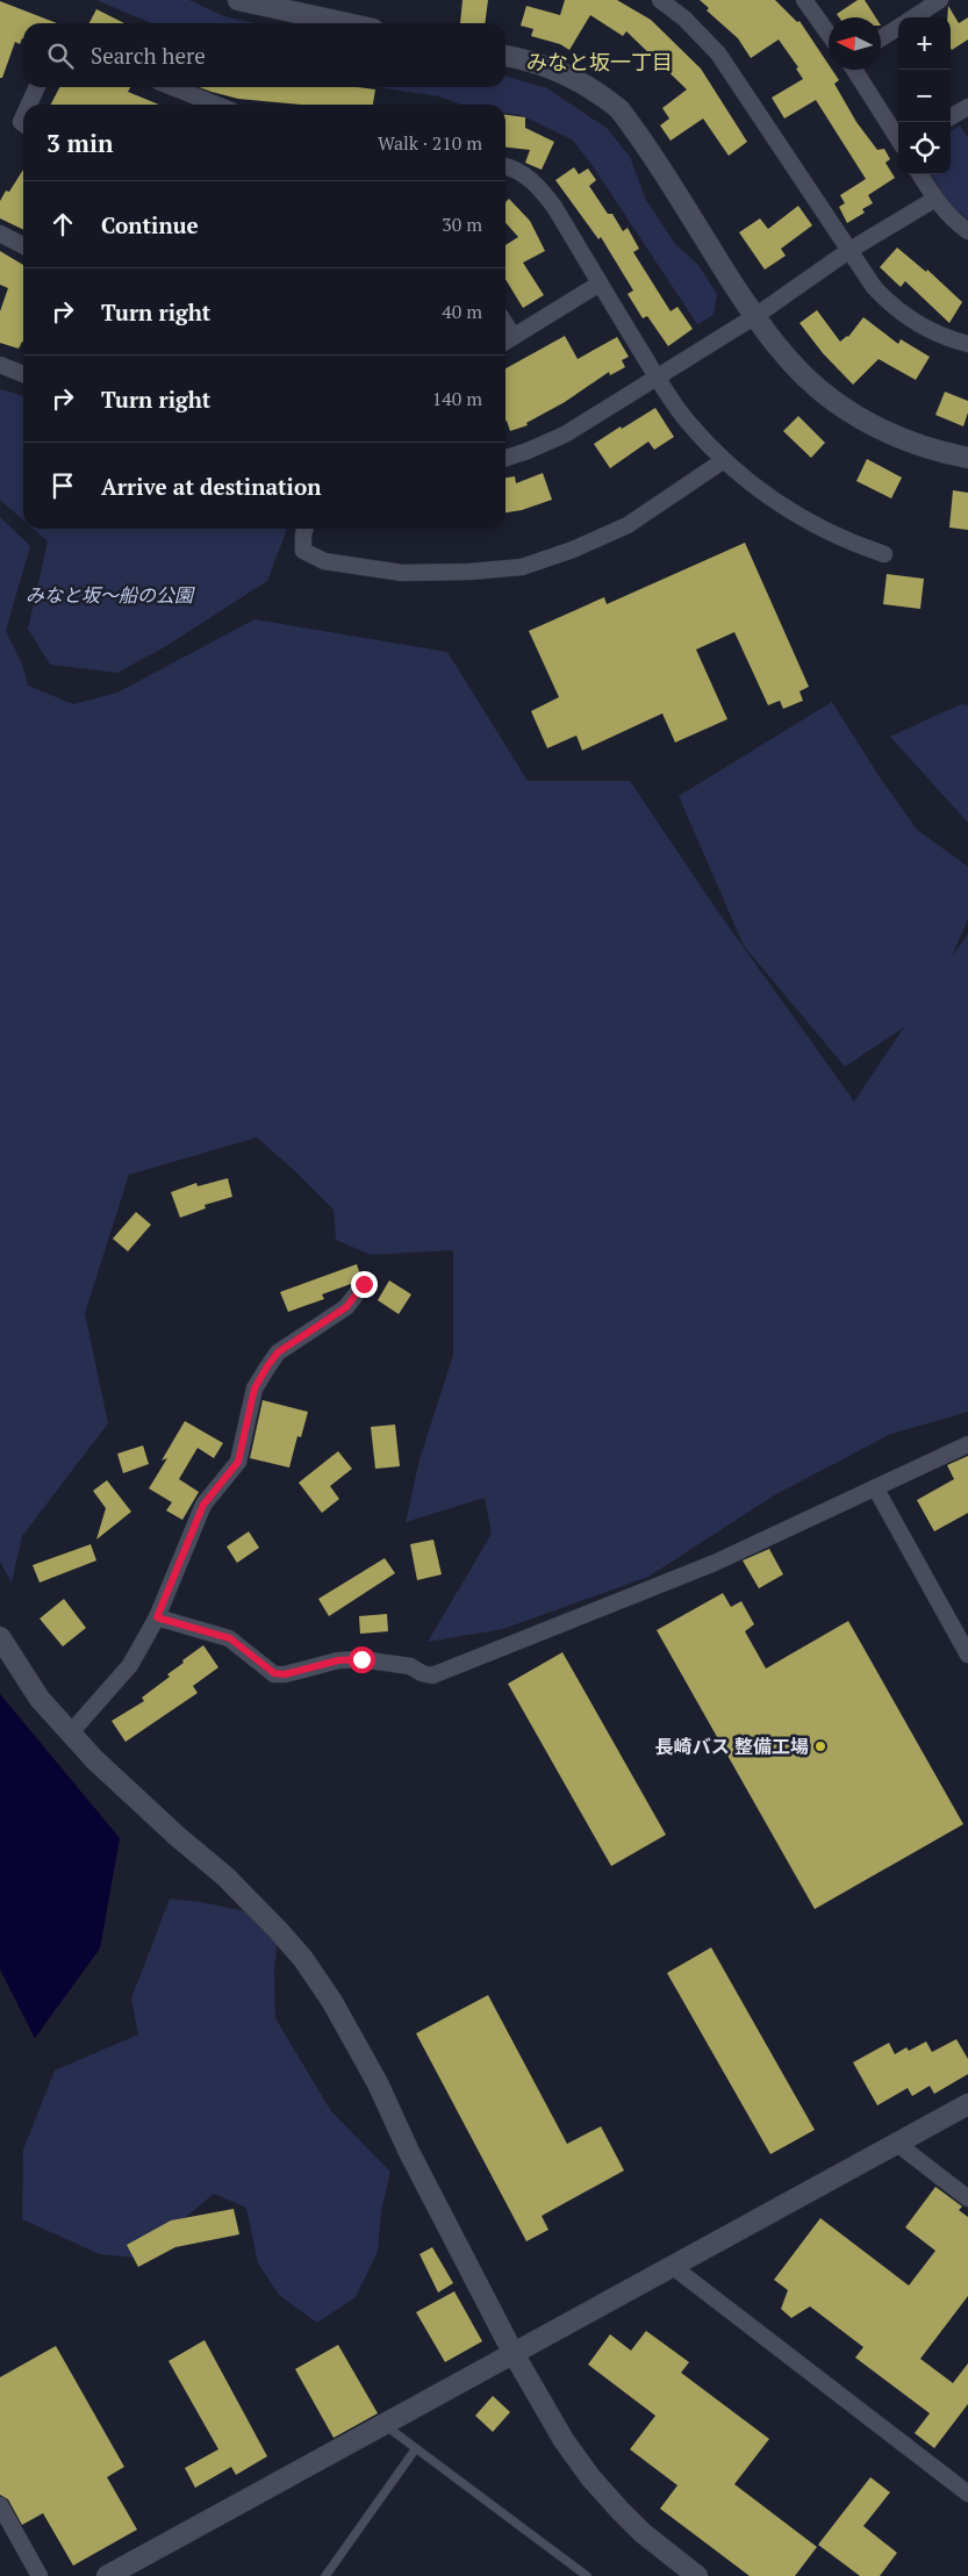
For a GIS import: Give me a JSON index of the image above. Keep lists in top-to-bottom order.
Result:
{
  "districts": ["みなと坂一丁目"],
  "parks": ["みなと坂〜船の公園"],
  "places": ["長崎バス 整備工場"],
  "north": "left",
  "page": {
    "map_buttons": ["+", "−"],
    "search": "Search here",
    "heading": ["3 min", "Walk · 210 m"],
    "list": [
      ["Continue", "30 m"],
      ["Turn right", "40 m"],
      ["Turn right", "140 m"],
      "Arrive at destination"
    ]
  }
}
